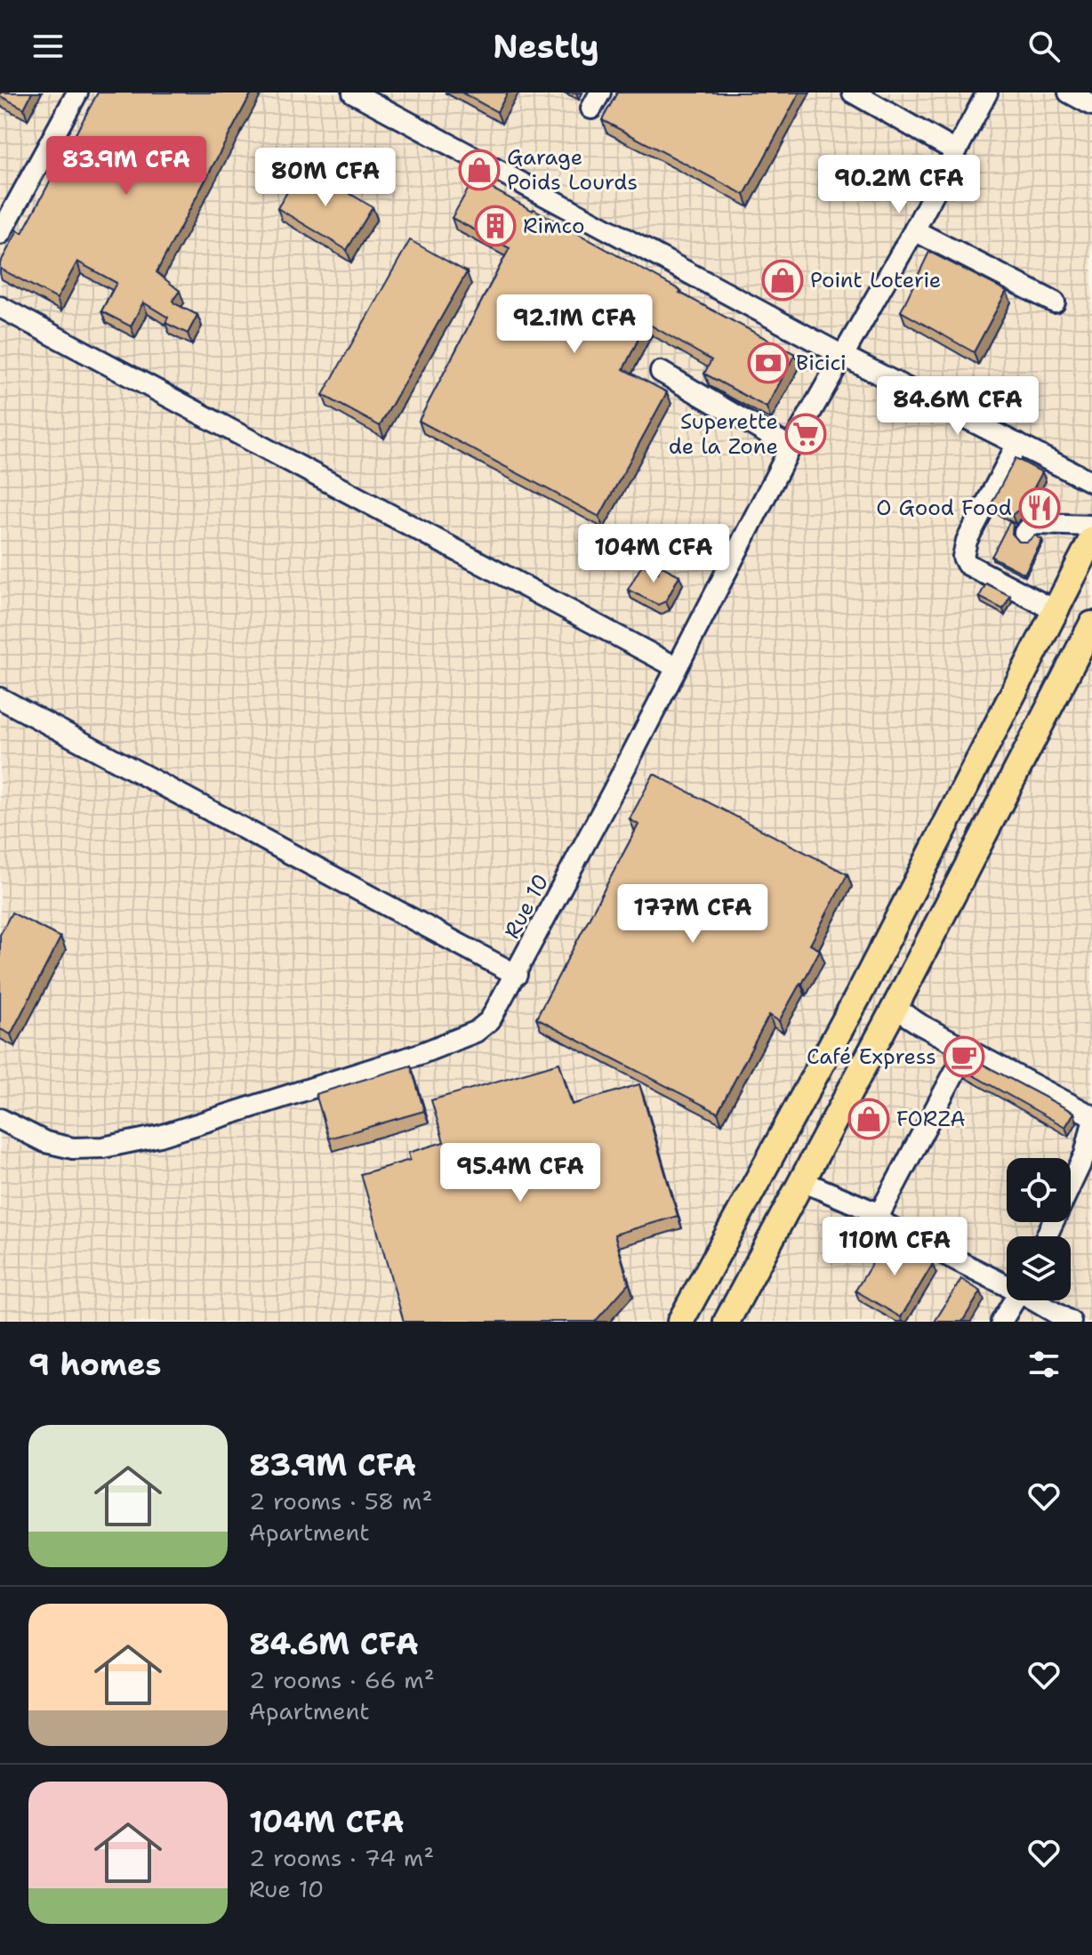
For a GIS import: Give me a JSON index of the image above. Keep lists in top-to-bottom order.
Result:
{
  "streets": {
    "street": ["Rue 10"]
  },
  "places": {
    "shop": ["Garage Poids Lourds", "Point Loterie", "FORZA"],
    "building": ["Rimco"],
    "bank": ["Bicici"],
    "supermarket": ["Superette de la Zone"],
    "restaurant": ["O Good Food"],
    "cafe": ["Café Express"]
  },
  "page": {
    "header": "Nestly",
    "price": [
      "83.9M CFA",
      "80M CFA",
      "90.2M CFA",
      "92.1M CFA",
      "84.6M CFA",
      "104M CFA",
      "177M CFA",
      "95.4M CFA",
      "110M CFA"
    ],
    "heading": "9 homes",
    "list": [
      {
        "name": "83.9M CFA",
        "note": "2 rooms · 58 m² · Apartment"
      },
      {
        "name": "84.6M CFA",
        "note": "2 rooms · 66 m² · Apartment"
      },
      {
        "name": "104M CFA",
        "note": "2 rooms · 74 m² · Rue 10"
      }
    ]
  }
}
